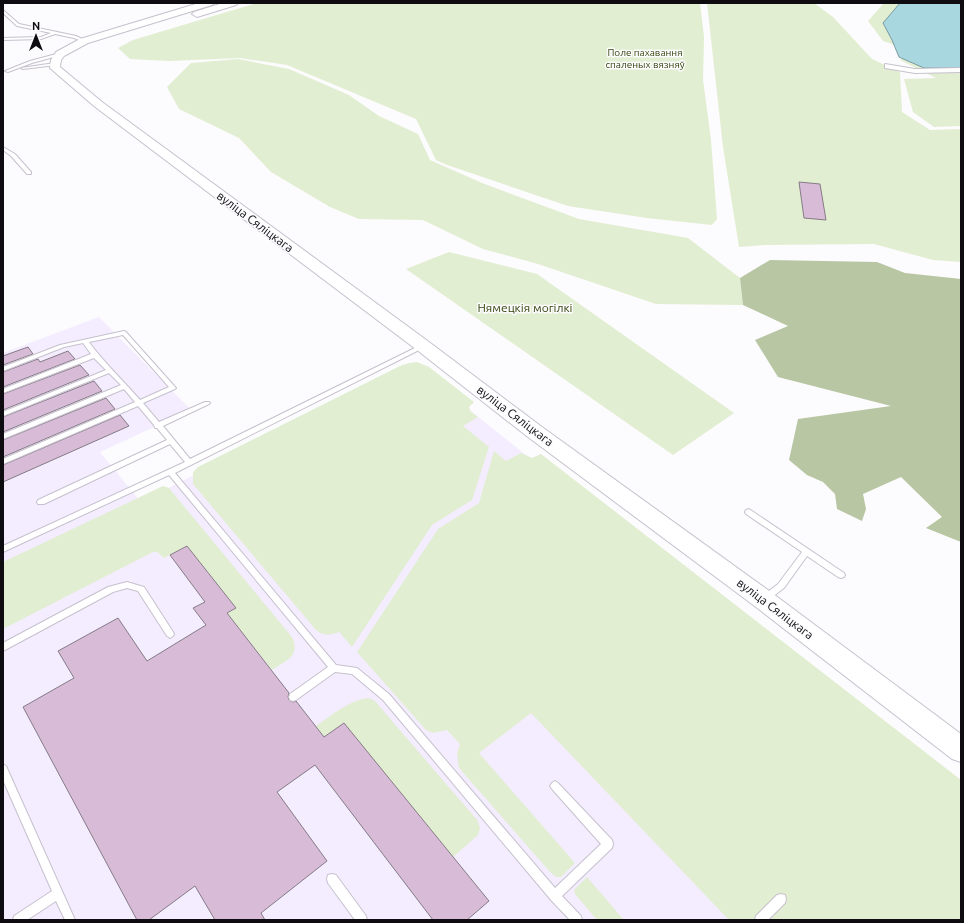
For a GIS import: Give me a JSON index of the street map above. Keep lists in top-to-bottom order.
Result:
{
  "streets": {
    "main road": ["вуліца Сяліцкага"]
  },
  "parks": ["Поле пахавання спаленых вязняў", "Нямецкія могілкі"],
  "north": "top"
}
